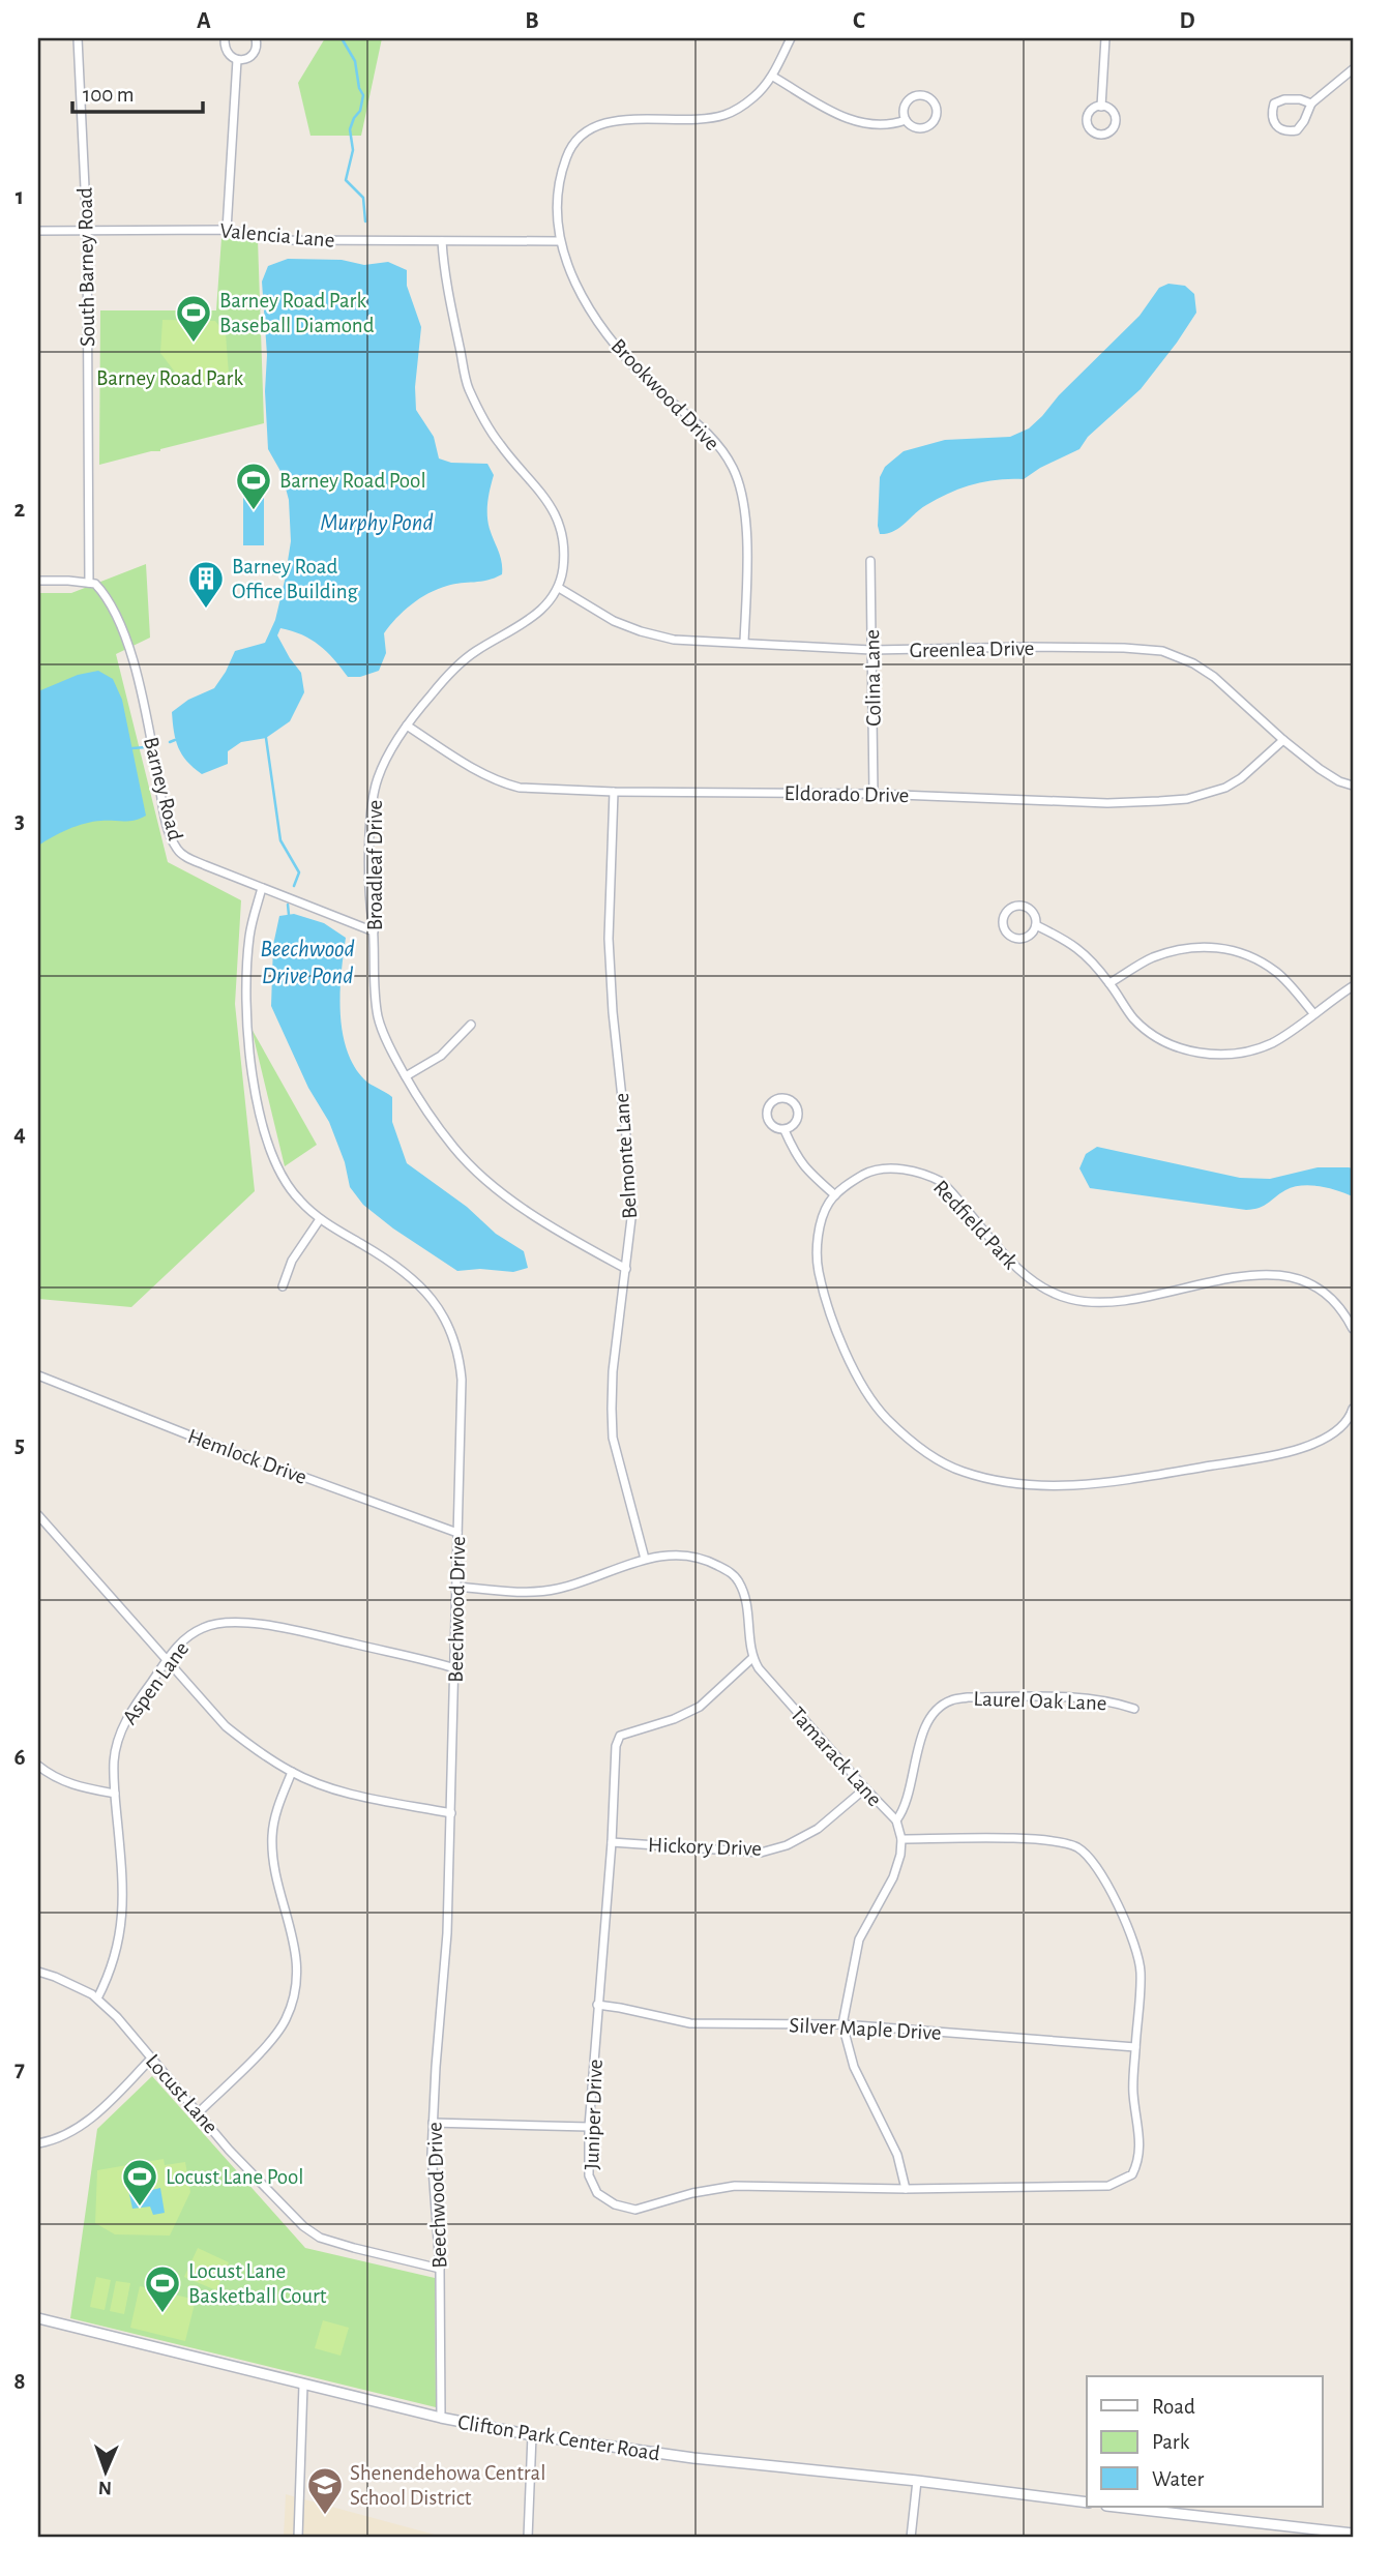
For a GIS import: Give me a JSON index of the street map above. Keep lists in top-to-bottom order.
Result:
{
  "streets": {
    "street": [
      "Valencia Lane",
      "South Barney Road",
      "Brookwood Drive",
      "Greenlea Drive",
      "Colina Lane",
      "Barney Road",
      "Eldorado Drive",
      "Broadleaf Drive",
      "Belmonte Lane",
      "Redfield Park",
      "Hemlock Drive",
      "Beechwood Drive",
      "Aspen Lane",
      "Laurel Oak Lane",
      "Tamarack Lane",
      "Hickory Drive",
      "Silver Maple Drive",
      "Locust Lane",
      "Juniper Drive",
      "Clifton Park Center Road"
    ]
  },
  "crossings": [
    ["Valencia Lane", "South Barney Road"],
    ["Valencia Lane", "Brookwood Drive"],
    ["South Barney Road", "Barney Road"],
    ["Brookwood Drive", "Greenlea Drive"],
    ["Greenlea Drive", "Colina Lane"],
    ["Greenlea Drive", "Eldorado Drive"],
    ["Greenlea Drive", "Broadleaf Drive"],
    ["Colina Lane", "Eldorado Drive"],
    ["Barney Road", "Broadleaf Drive"],
    ["Barney Road", "Beechwood Drive"],
    ["Eldorado Drive", "Broadleaf Drive"],
    ["Eldorado Drive", "Belmonte Lane"],
    ["Broadleaf Drive", "Belmonte Lane"],
    ["Belmonte Lane", "Tamarack Lane"],
    ["Hemlock Drive", "Beechwood Drive"],
    ["Beechwood Drive", "Aspen Lane"],
    ["Beechwood Drive", "Tamarack Lane"],
    ["Beechwood Drive", "Locust Lane"],
    ["Beechwood Drive", "Clifton Park Center Road"],
    ["Aspen Lane", "Locust Lane"],
    ["Laurel Oak Lane", "Tamarack Lane"],
    ["Tamarack Lane", "Hickory Drive"],
    ["Tamarack Lane", "Juniper Drive"],
    ["Hickory Drive", "Juniper Drive"],
    ["Silver Maple Drive", "Juniper Drive"]
  ],
  "water": ["Murphy Pond", "Beechwood Drive Pond"],
  "parks": ["Barney Road Park"],
  "places": {
    "sports": [
      "Barney Road Park Baseball Diamond",
      "Barney Road Pool",
      "Locust Lane Pool",
      "Locust Lane Basketball Court"
    ],
    "building": ["Barney Road Office Building"],
    "school or university": ["Shenendehowa Central School District"]
  },
  "legend": ["Road", "Park", "Water"],
  "scale_bar": "100 m",
  "north": "bottom",
  "grid": {
    "columns": [
      "A",
      "B",
      "C",
      "D"
    ],
    "rows": [
      "1",
      "2",
      "3",
      "4",
      "5",
      "6",
      "7",
      "8"
    ]
  }
}
